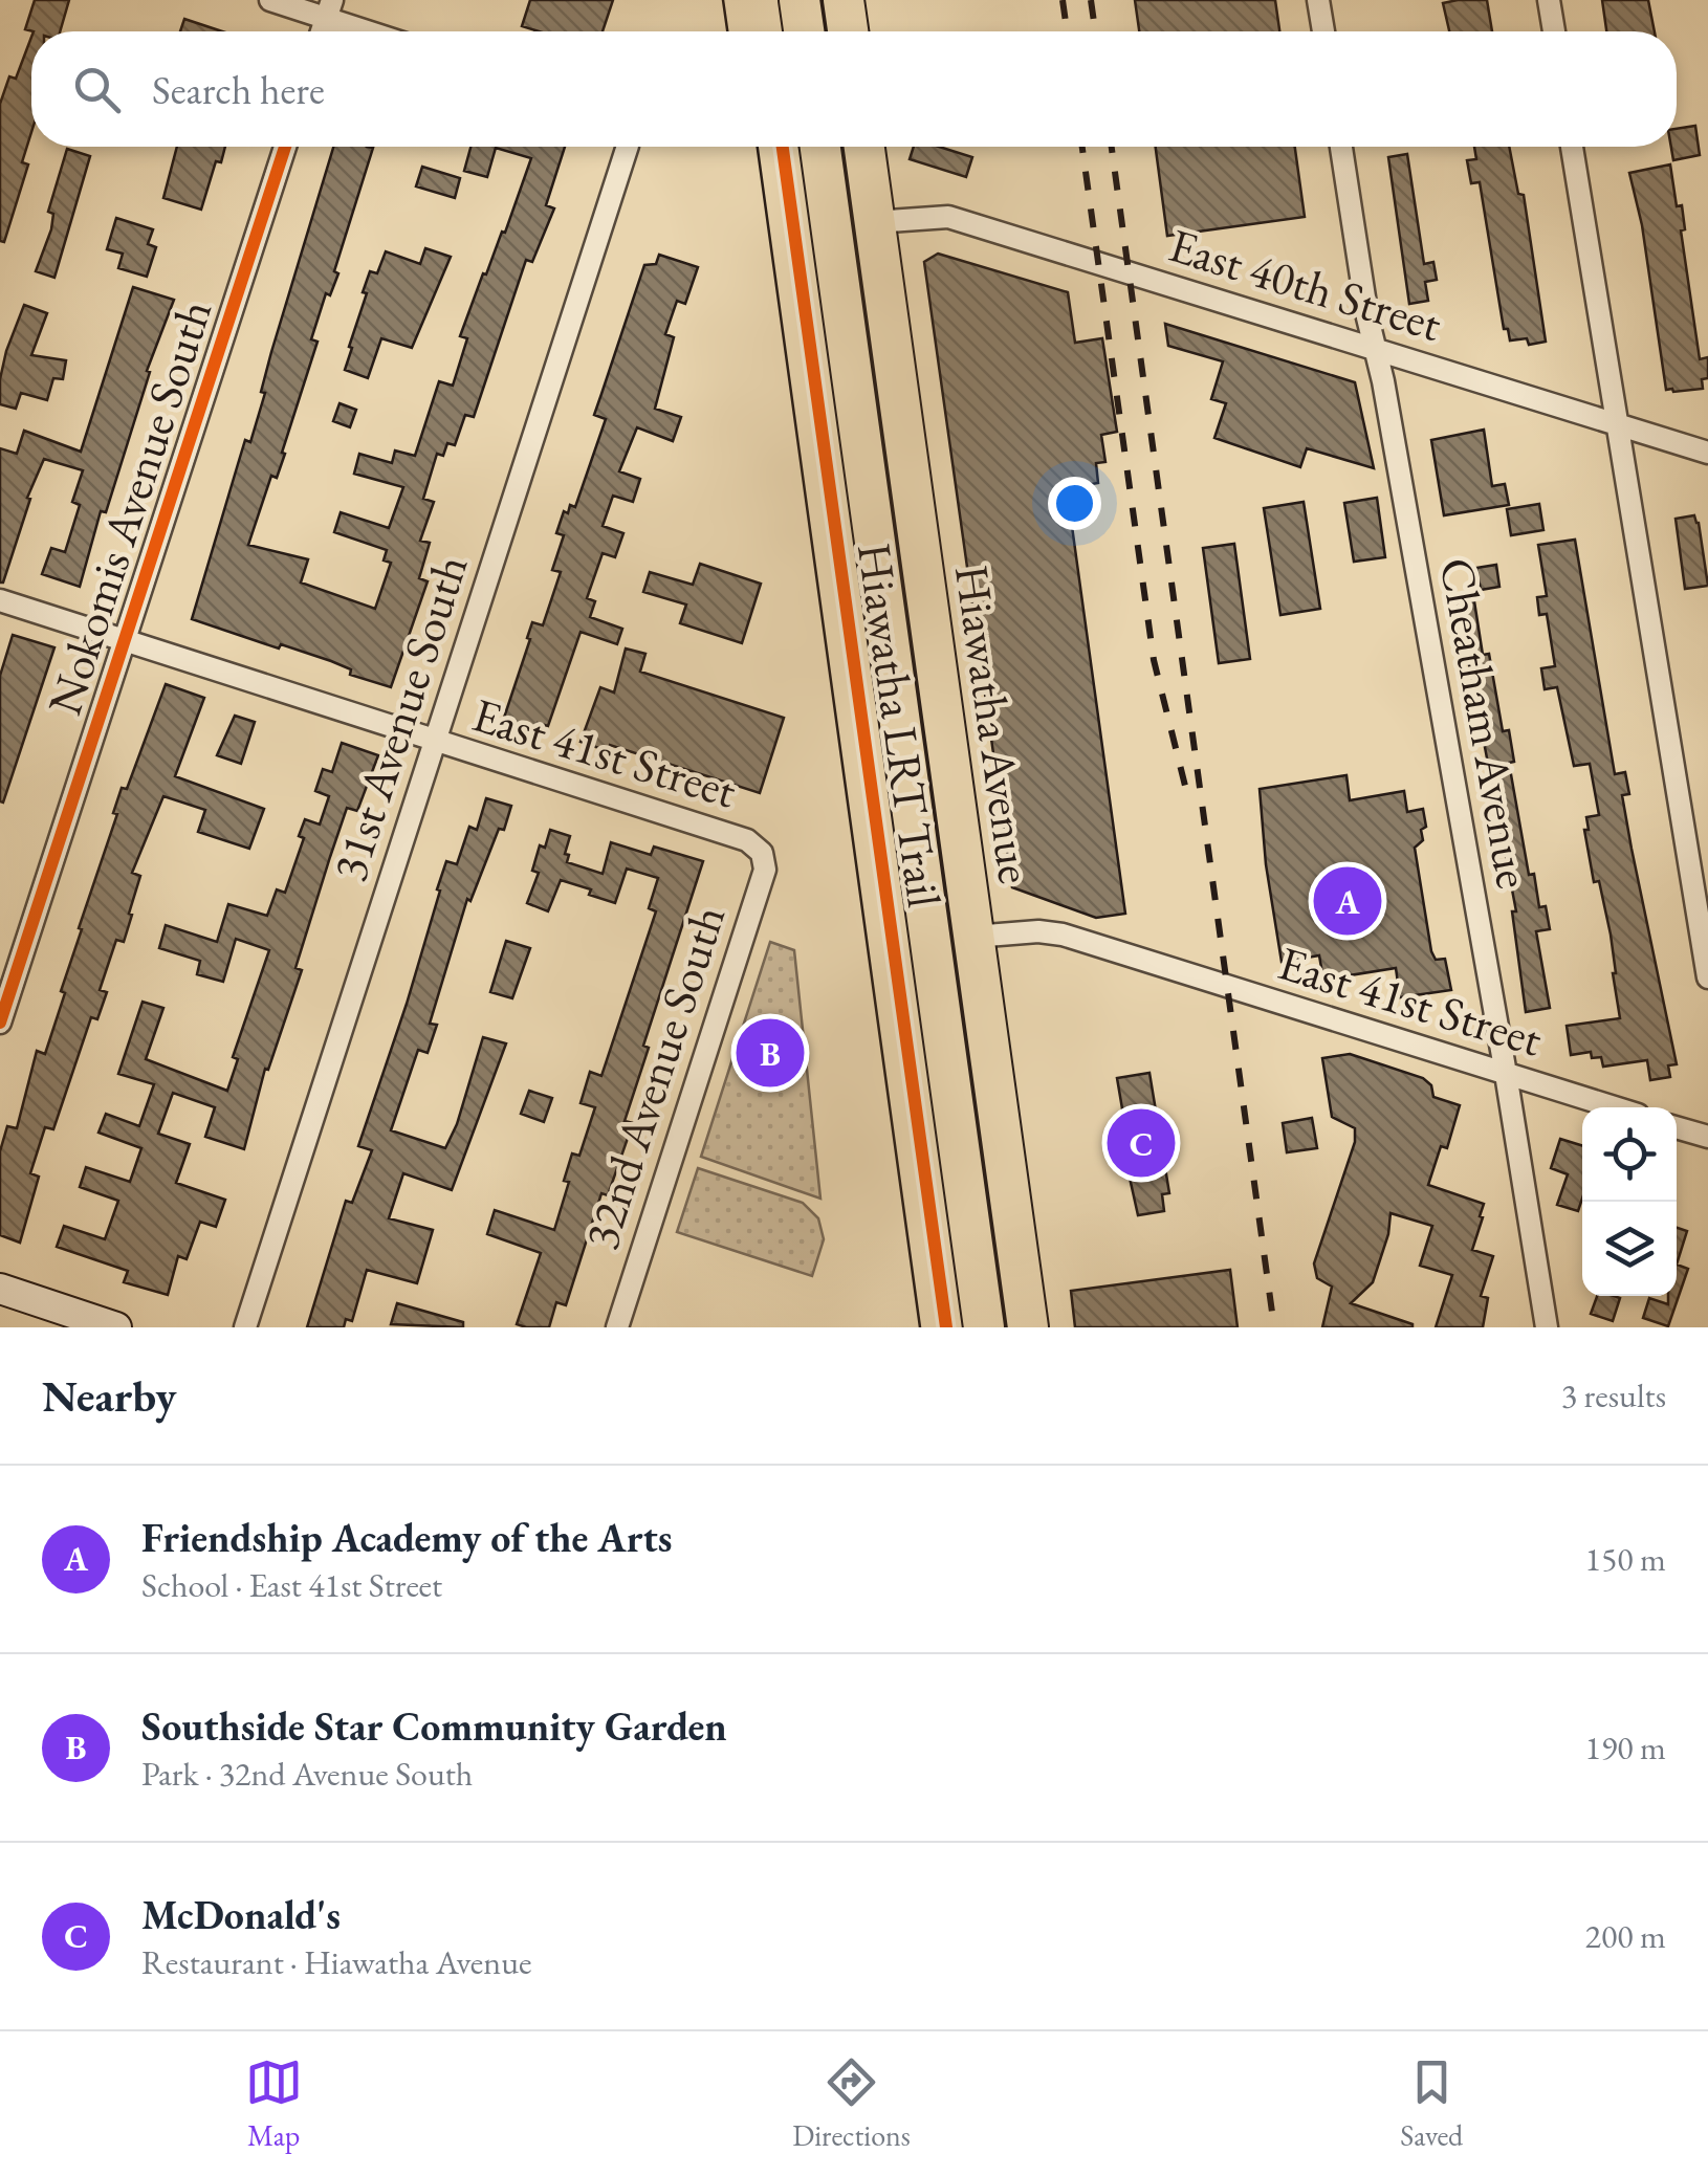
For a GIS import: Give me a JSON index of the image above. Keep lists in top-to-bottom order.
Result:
{
  "streets": {
    "highway": ["Hiawatha Avenue"],
    "street": [
      "East 40th Street",
      "Nokomis Avenue South",
      "31st Avenue South",
      "Cheatham Avenue",
      "East 41st Street",
      "32nd Avenue South"
    ],
    "cycle path": ["Hiawatha LRT Trail"]
  },
  "crossings": [
    ["East 40th Street", "Cheatham Avenue"],
    ["East 40th Street", "Hiawatha Avenue"],
    ["Nokomis Avenue South", "East 41st Street"],
    ["31st Avenue South", "East 41st Street"],
    ["Cheatham Avenue", "East 41st Street"],
    ["Hiawatha Avenue", "East 41st Street"],
    ["East 41st Street", "32nd Avenue South"]
  ],
  "page": {
    "search": "Search here",
    "pins": ["A", "B", "C"],
    "heading": ["Nearby", "3 results"],
    "list": [
      {
        "mark": "A",
        "name": "Friendship Academy of the Arts",
        "note": "School · East 41st Street",
        "value": "150 m"
      },
      {
        "mark": "B",
        "name": "Southside Star Community Garden",
        "note": "Park · 32nd Avenue South",
        "value": "190 m"
      },
      {
        "mark": "C",
        "name": "McDonald's",
        "note": "Restaurant · Hiawatha Avenue",
        "value": "200 m"
      }
    ],
    "nav": ["Map", "Directions", "Saved"]
  }
}
